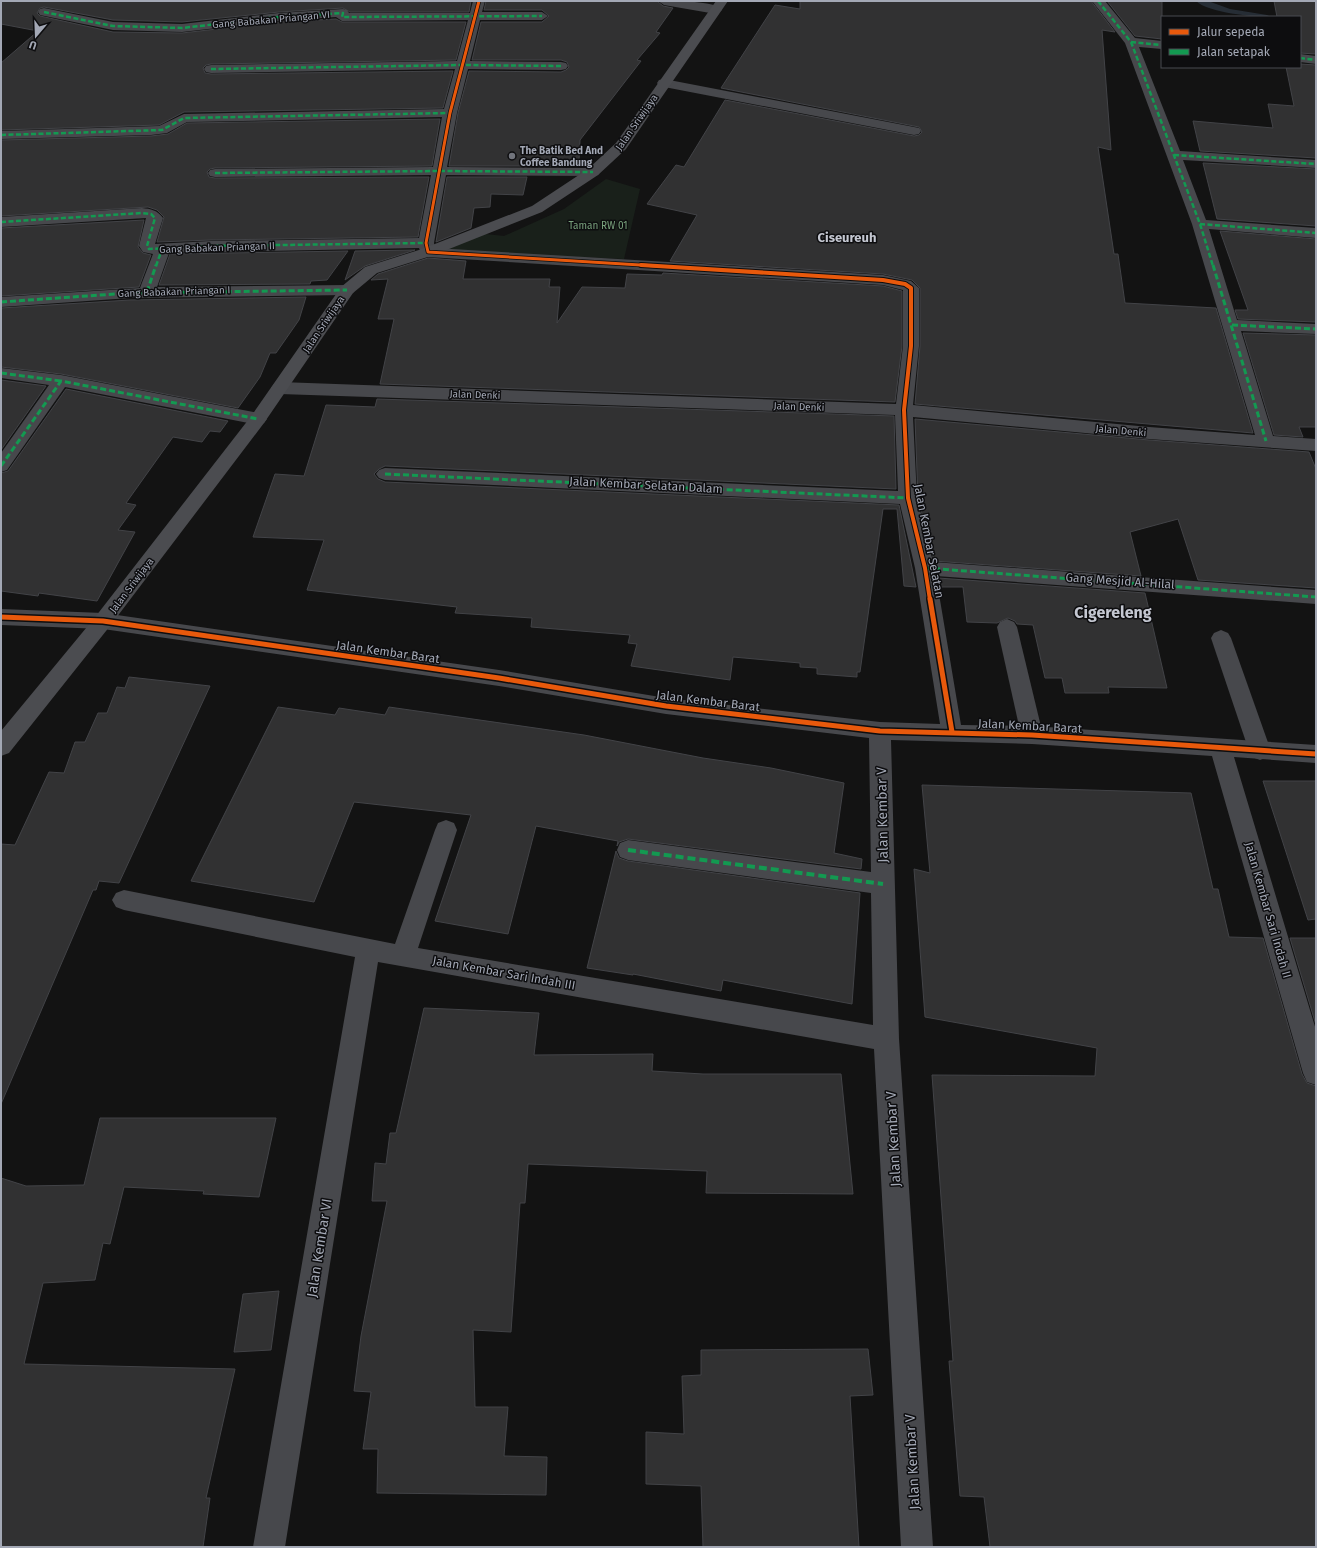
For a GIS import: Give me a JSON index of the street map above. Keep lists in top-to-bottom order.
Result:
{
  "streets": {
    "main road": ["Jalan Sriwijaya"],
    "street": [
      "Gang Babakan Priangan VI",
      "Gang Babakan Priangan II",
      "Gang Babakan Priangan I",
      "Jalan Denki",
      "Jalan Kembar Selatan Dalam",
      "Jalan Kembar Selatan",
      "Gang Mesjid Al-Hilal",
      "Jalan Kembar Barat",
      "Jalan Kembar V",
      "Jalan Kembar Sari Indah II",
      "Jalan Kembar Sari Indah III",
      "Jalan Kembar VI"
    ]
  },
  "crossings": [
    ["Jalan Sriwijaya", "Gang Babakan Priangan II"],
    ["Jalan Sriwijaya", "Gang Babakan Priangan I"],
    ["Jalan Sriwijaya", "Jalan Denki"],
    ["Jalan Sriwijaya", "Jalan Kembar Barat"],
    ["Gang Babakan Priangan II", "Jalan Kembar Selatan"],
    ["Jalan Denki", "Jalan Kembar Selatan"],
    ["Jalan Kembar Selatan Dalam", "Jalan Kembar Selatan"],
    ["Jalan Kembar Selatan", "Gang Mesjid Al-Hilal"],
    ["Jalan Kembar Selatan", "Jalan Kembar Barat"],
    ["Jalan Kembar Barat", "Jalan Kembar V"],
    ["Jalan Kembar Barat", "Jalan Kembar Sari Indah II"],
    ["Jalan Kembar V", "Jalan Kembar Sari Indah III"],
    ["Jalan Kembar Sari Indah III", "Jalan Kembar VI"]
  ],
  "districts": ["Ciseureuh", "Cigereleng"],
  "parks": ["Taman RW 01"],
  "places": ["The Batik Bed And Coffee Bandung"],
  "legend": ["Jalur sepeda", "Jalan setapak"],
  "north": "bottom"
}
